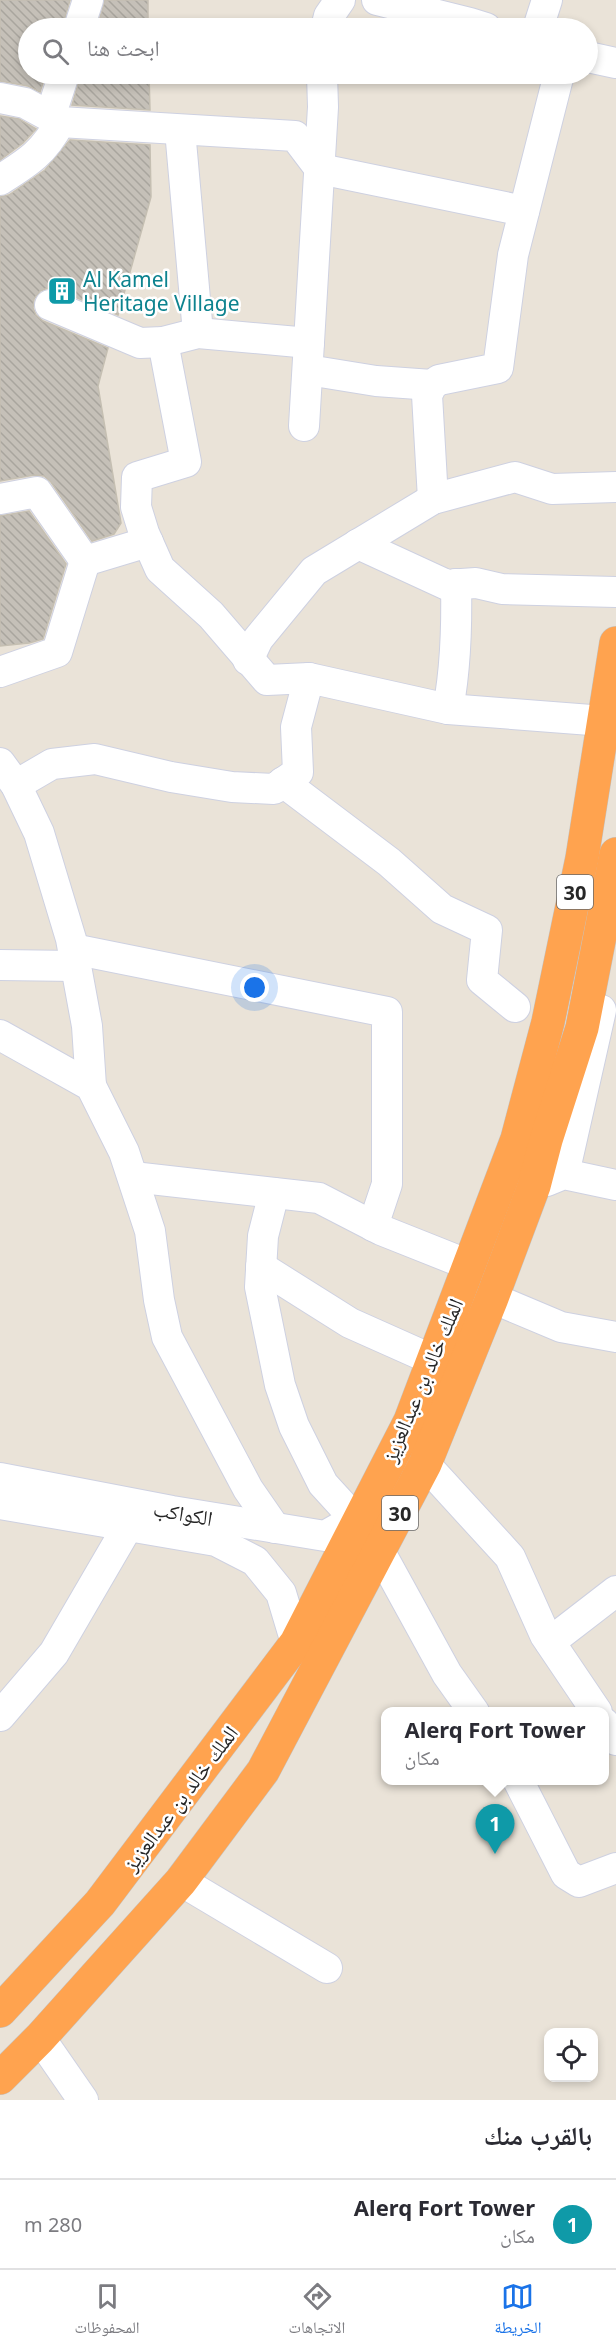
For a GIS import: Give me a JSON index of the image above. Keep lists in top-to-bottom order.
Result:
{
  "streets": {
    "highway": ["30", "الملك خالد بن عبدالعزيز"],
    "street": ["الكواكب"]
  },
  "crossings": [
    ["الملك خالد بن عبدالعزيز", "الكواكب"]
  ],
  "places": {
    "building": ["Al Kamel Heritage Village"]
  },
  "page": {
    "search": "ابحث هنا",
    "popup": ["Alerq Fort Tower", "مكان"],
    "pins": "1",
    "heading": "بالقرب منك",
    "list": [
      {
        "mark": "1",
        "name": "Alerq Fort Tower",
        "note": "مكان",
        "value": "280 m"
      }
    ],
    "nav": ["الخريطة", "الاتجاهات", "المحفوظات"]
  }
}
